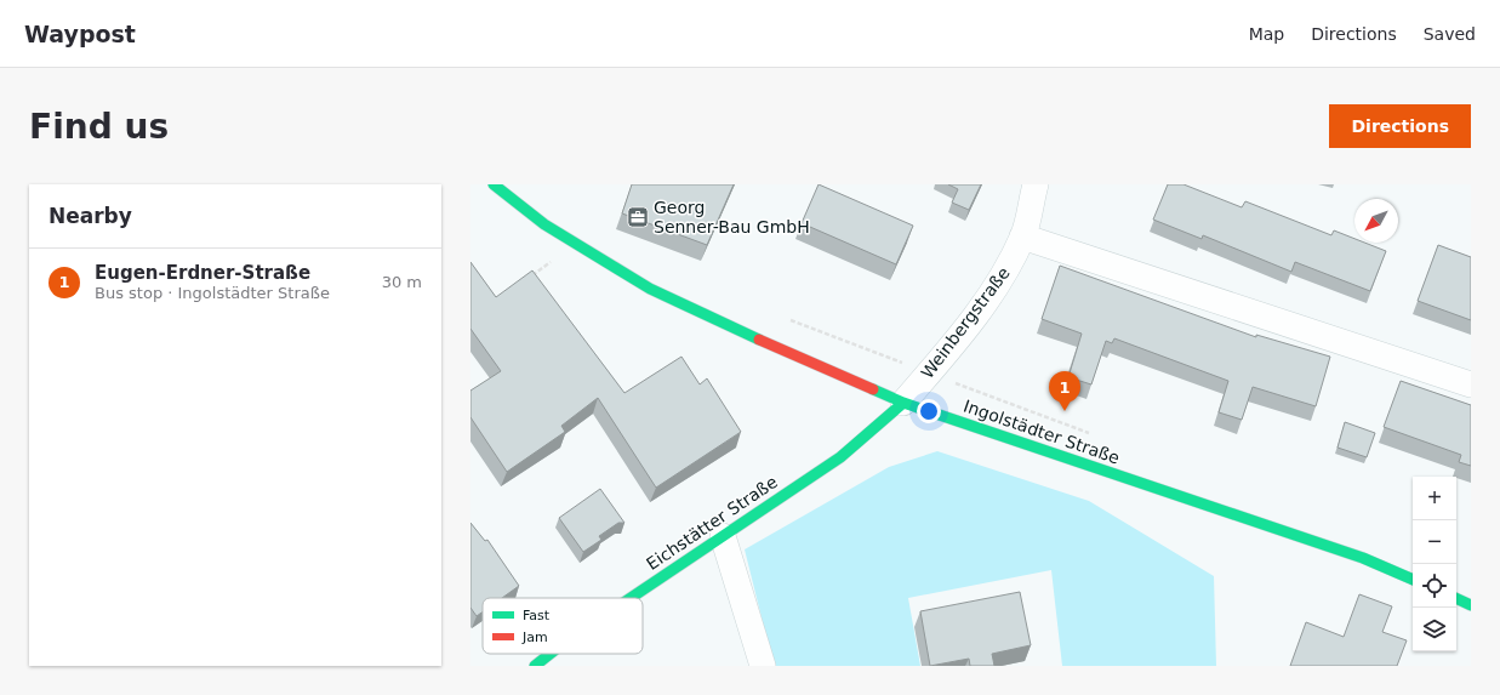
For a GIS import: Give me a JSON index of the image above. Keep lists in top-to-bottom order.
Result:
{
  "streets": {
    "main road": ["Ingolstädter Straße", "Eichstätter Straße"],
    "street": ["Weinbergstraße"]
  },
  "crossings": [
    ["Weinbergstraße", "Ingolstädter Straße"],
    ["Weinbergstraße", "Eichstätter Straße"],
    ["Ingolstädter Straße", "Eichstätter Straße"]
  ],
  "places": {
    "office": ["Georg Senner-Bau GmbH"]
  },
  "legend": ["Fast", "Jam"],
  "north": "bottom left",
  "page": {
    "header": "Waypost",
    "nav": ["Map", "Directions", "Saved"],
    "buttons": "Directions",
    "title": "Find us",
    "heading": "Nearby",
    "list": [
      {
        "mark": "1",
        "name": "Eugen-Erdner-Straße",
        "note": "Bus stop · Ingolstädter Straße",
        "value": "30 m"
      }
    ],
    "pins": "1",
    "map_buttons": ["+", "−"]
  }
}
